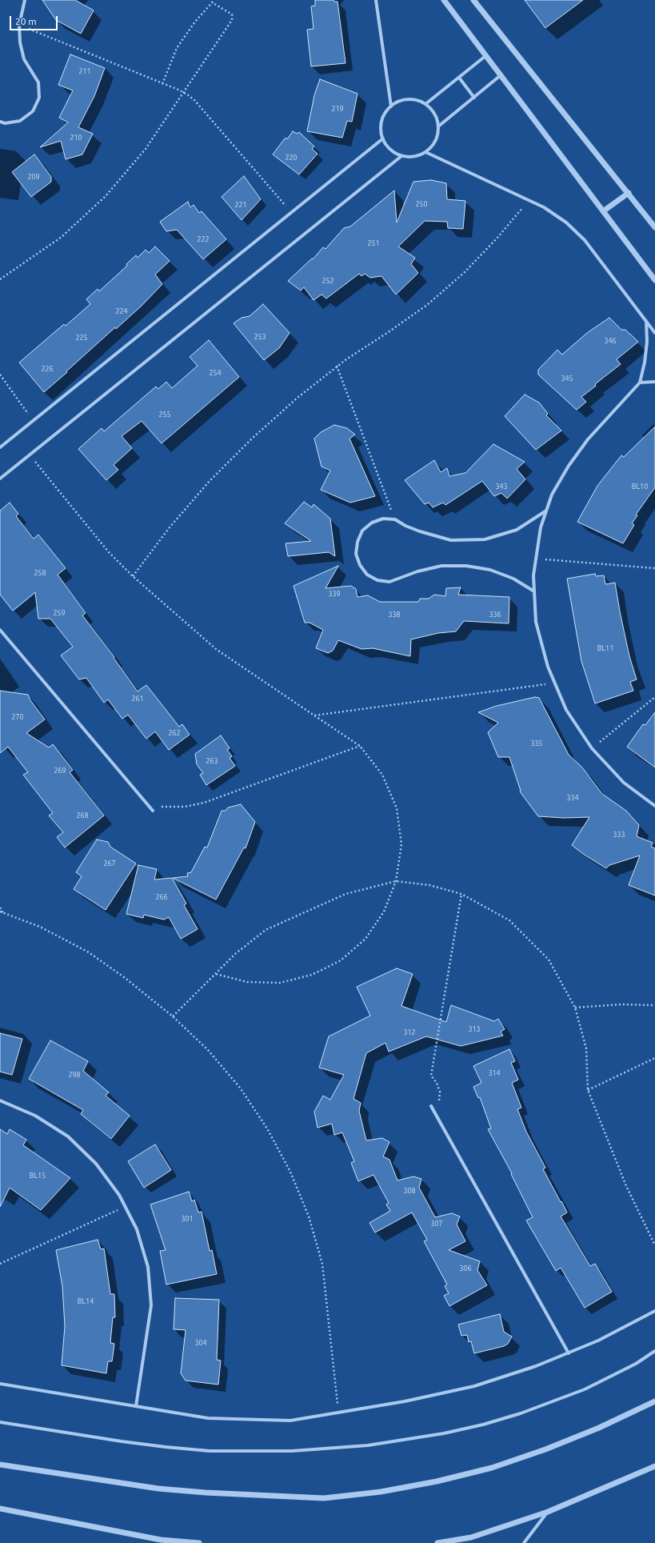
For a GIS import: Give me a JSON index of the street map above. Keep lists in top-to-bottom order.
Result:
{
  "house_numbers": [
    "211",
    "219",
    "210",
    "220",
    "209",
    "250",
    "221",
    "222",
    "251",
    "252",
    "224",
    "253",
    "225",
    "346",
    "226",
    "254",
    "345",
    "255",
    "343",
    "BL10",
    "258",
    "339",
    "259",
    "338",
    "336",
    "BL11",
    "261",
    "270",
    "262",
    "335",
    "263",
    "269",
    "334",
    "268",
    "333",
    "267",
    "266",
    "313",
    "312",
    "314",
    "298",
    "BL15",
    "308",
    "301",
    "307",
    "306",
    "BL14",
    "304"
  ],
  "scale_bar": "20 m"
}
